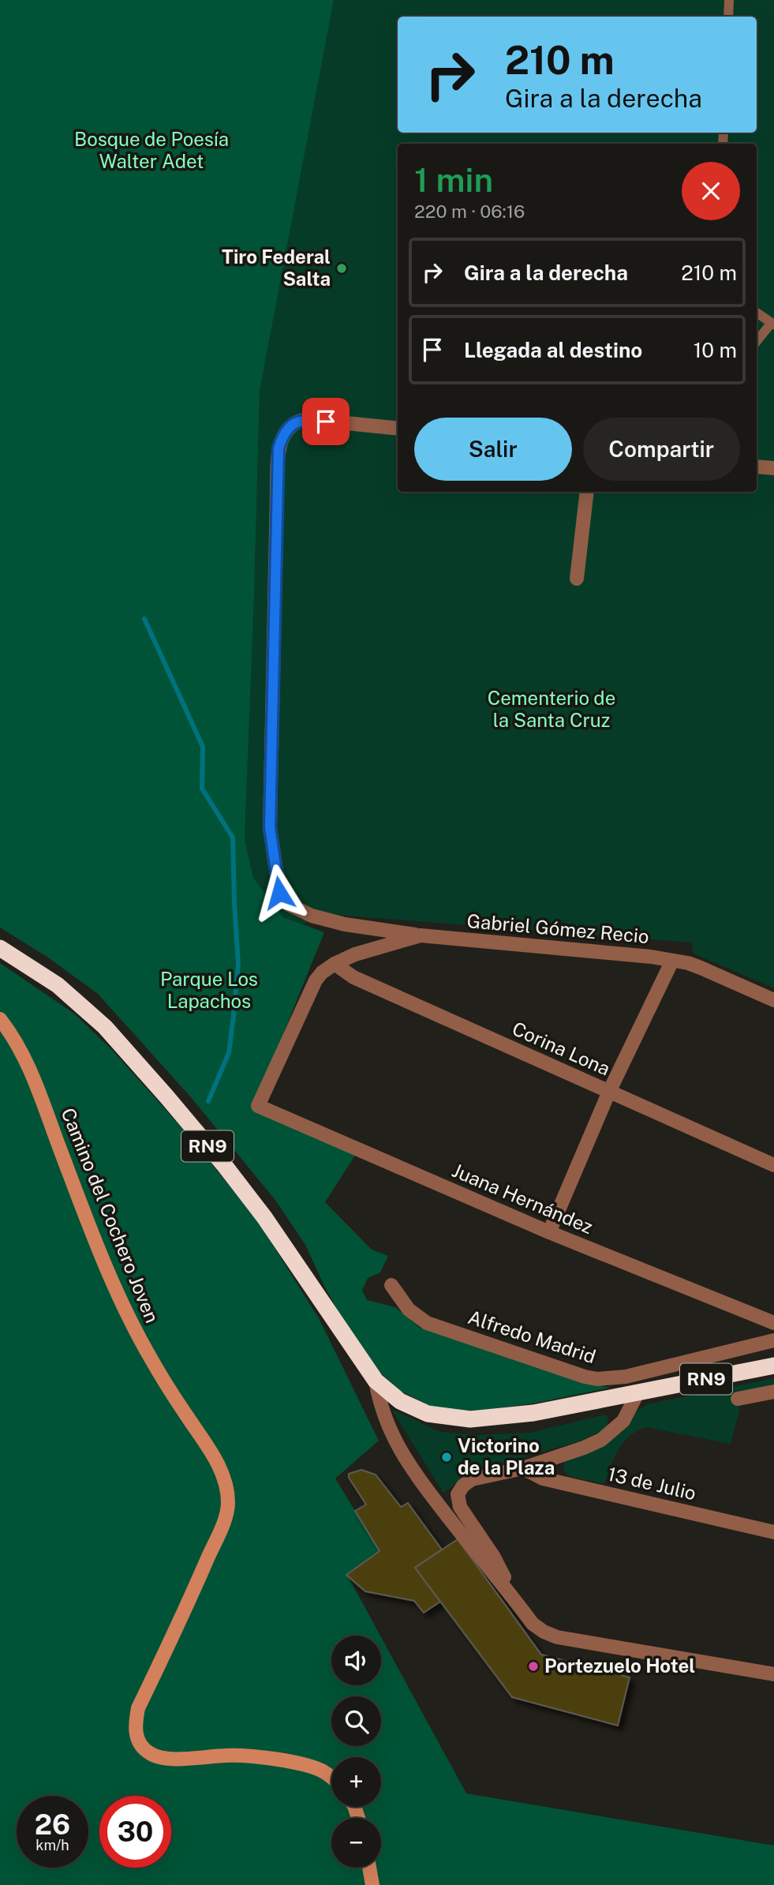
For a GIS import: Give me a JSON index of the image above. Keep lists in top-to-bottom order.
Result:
{
  "streets": {
    "highway": ["RN9"],
    "street": [
      "Gabriel Gómez Recio",
      "Corina Lona",
      "Juana Hernández",
      "Camino del Cochero Joven",
      "Alfredo Madrid",
      "13 de Julio"
    ]
  },
  "crossings": [
    ["Gabriel Gómez Recio", "Corina Lona"],
    ["Gabriel Gómez Recio", "Juana Hernández"]
  ],
  "parks": ["Bosque de Poesía Walter Adet", "Cementerio de la Santa Cruz", "Parque Los Lapachos"],
  "places": ["Tiro Federal Salta", "Victorino de la Plaza", "Portezuelo Hotel"],
  "page": {
    "turn": ["210 m", "Gira a la derecha"],
    "heading": ["1 min", "220 m · 06:16"],
    "list": [
      {
        "name": "Gira a la derecha",
        "value": "210 m"
      },
      {
        "name": "Llegada al destino",
        "value": "10 m"
      }
    ],
    "buttons": ["Salir", "Compartir"],
    "map_buttons": ["+", "−"],
    "speed": "26 km/h",
    "limit": "30"
  }
}
